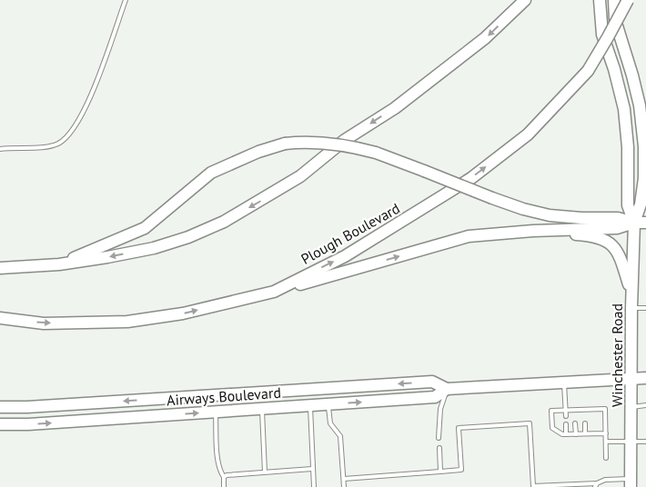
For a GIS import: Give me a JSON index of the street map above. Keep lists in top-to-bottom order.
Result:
{
  "streets": {
    "main road": ["Plough Boulevard", "Winchester Road", "Airways Boulevard"]
  },
  "crossings": [
    ["Winchester Road", "Airways Boulevard"]
  ]
}
